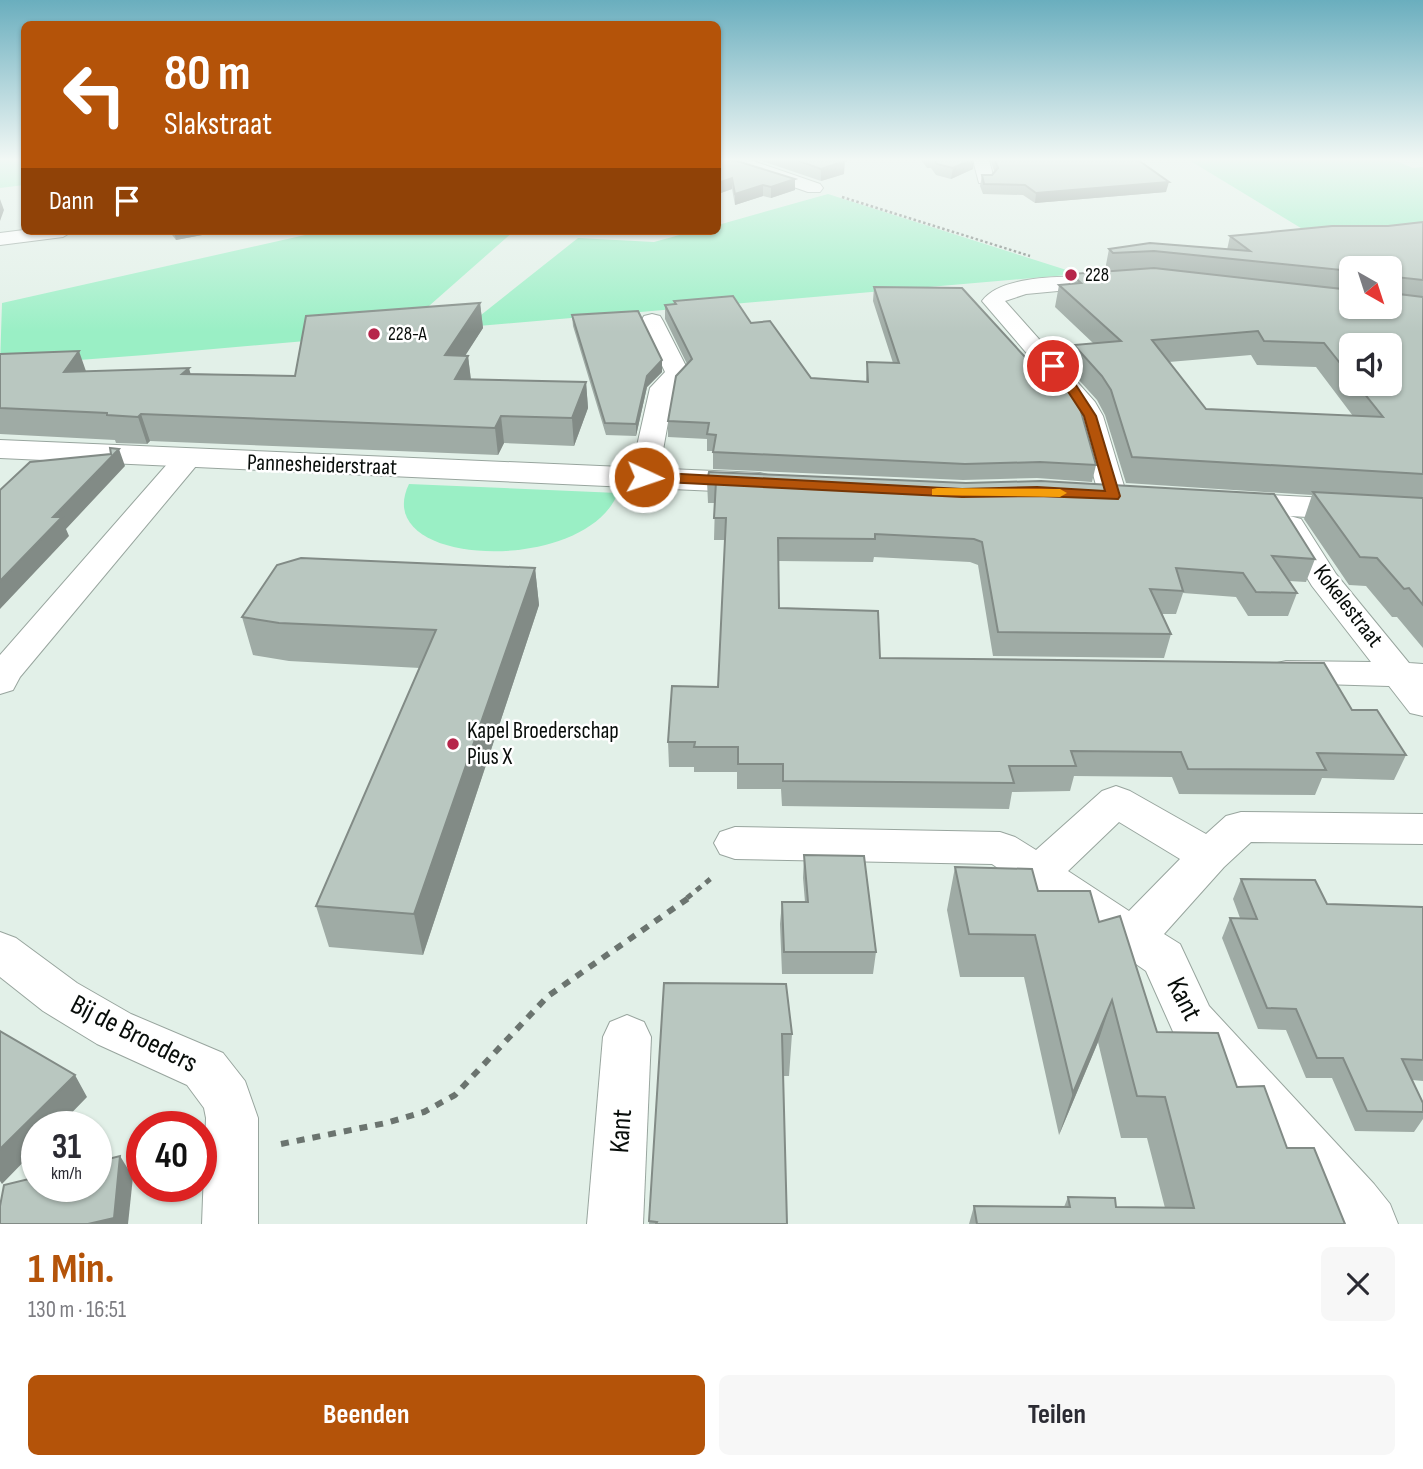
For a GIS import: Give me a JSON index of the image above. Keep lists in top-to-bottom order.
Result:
{
  "streets": {
    "street": [
      "Pannesheiderstraat",
      "Kokelestraat",
      "Kant",
      "Bij de Broeders"
    ]
  },
  "places": ["228", "228-A", "Kapel Broederschap Pius X"],
  "north": "bottom right",
  "page": {
    "turn": ["80 m", "Slakstraat"],
    "then": "Dann",
    "speed": "31 km/h",
    "limit": "40",
    "heading": ["1 Min.", "130 m · 16:51"],
    "buttons": ["Beenden", "Teilen"]
  }
}
